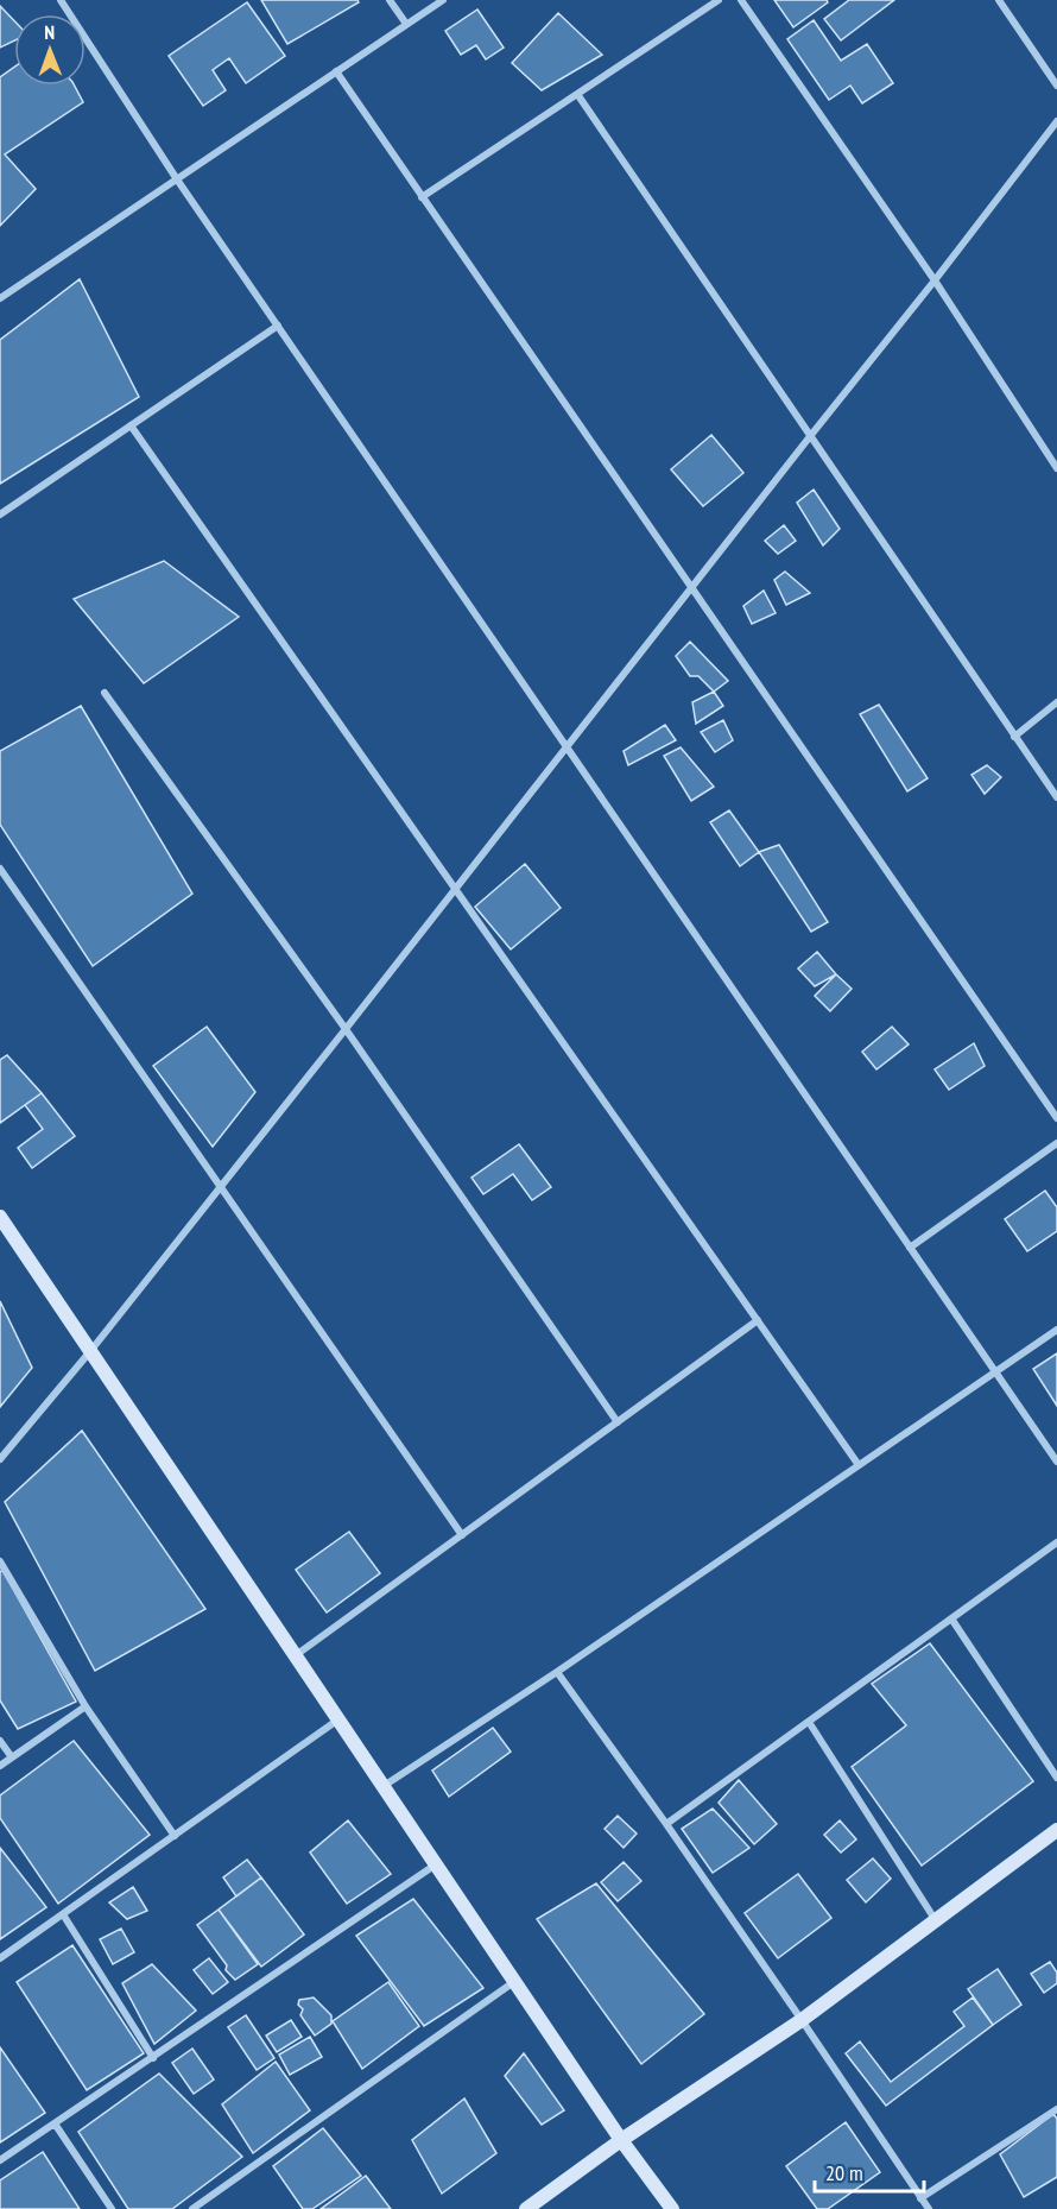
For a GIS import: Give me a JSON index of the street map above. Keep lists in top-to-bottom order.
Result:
{
  "scale_bar": "20 m",
  "north": "top"
}
